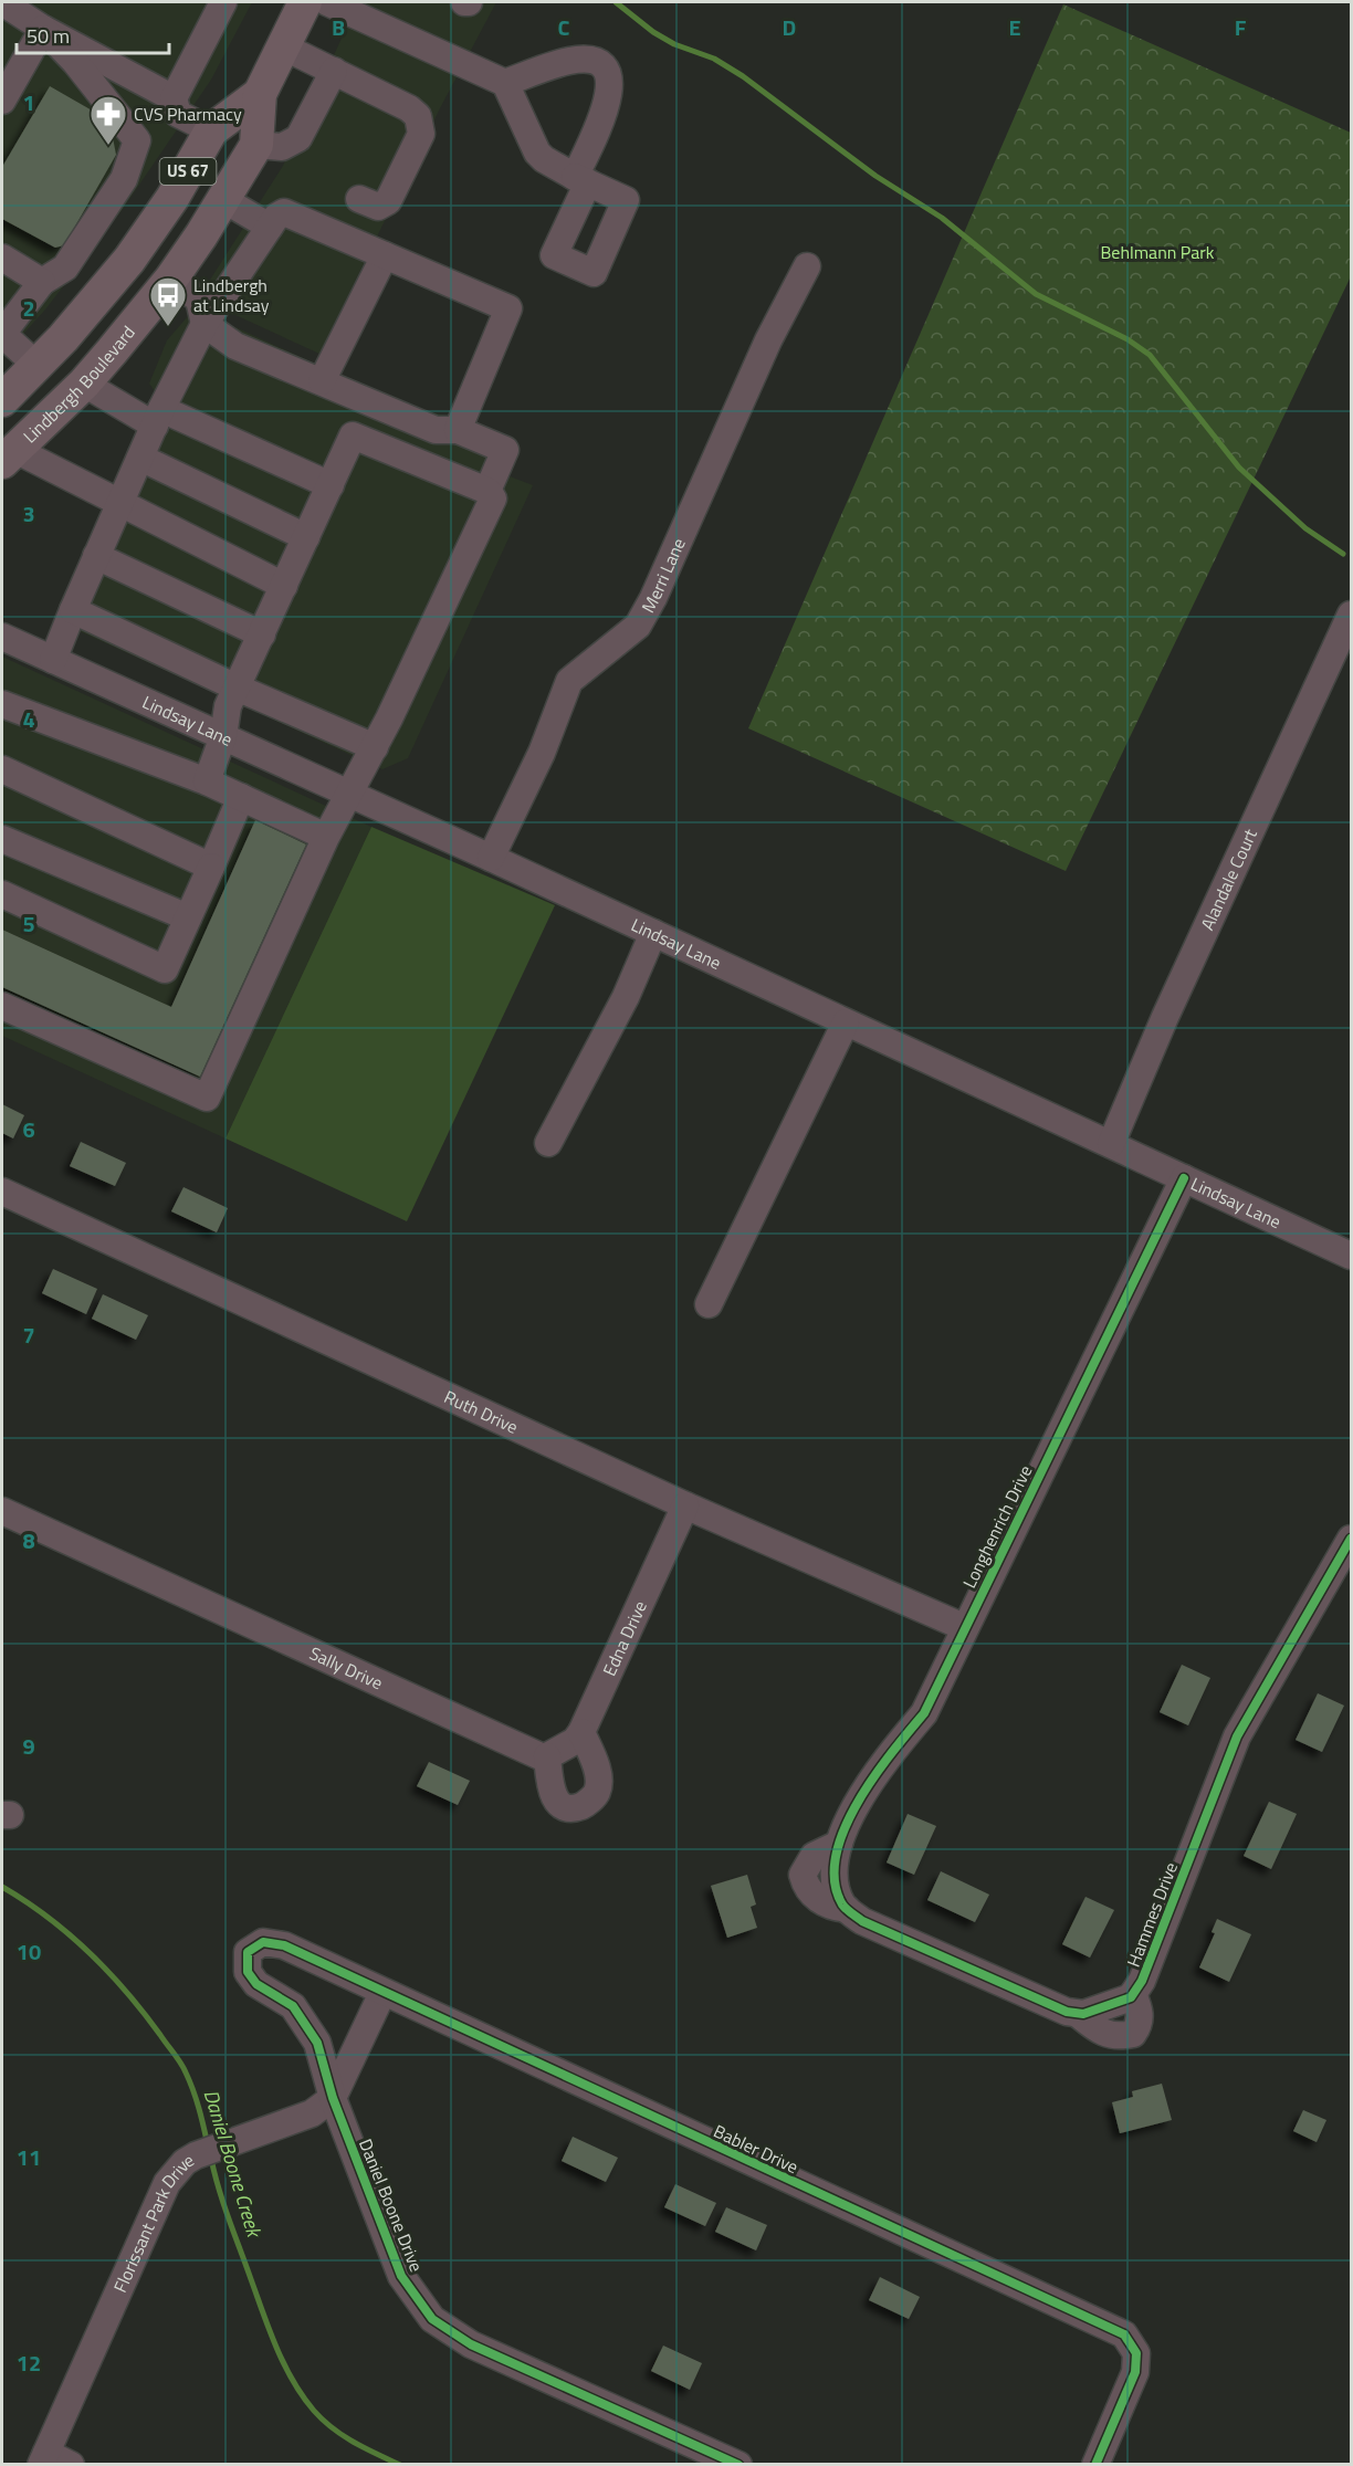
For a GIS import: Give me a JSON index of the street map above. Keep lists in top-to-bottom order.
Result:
{
  "streets": {
    "main road": ["US 67", "Lindbergh Boulevard"],
    "street": [
      "Merri Lane",
      "Lindsay Lane",
      "Alandale Court",
      "Ruth Drive",
      "Longhenrich Drive",
      "Edna Drive",
      "Sally Drive",
      "Hammes Drive",
      "Babler Drive",
      "Daniel Boone Drive",
      "Florissant Park Drive"
    ]
  },
  "crossings": [
    ["Merri Lane", "Lindsay Lane"],
    ["Lindsay Lane", "Alandale Court"],
    ["Lindsay Lane", "Longhenrich Drive"],
    ["Ruth Drive", "Longhenrich Drive"],
    ["Ruth Drive", "Edna Drive"],
    ["Longhenrich Drive", "Hammes Drive"],
    ["Edna Drive", "Sally Drive"],
    ["Babler Drive", "Daniel Boone Drive"],
    ["Daniel Boone Drive", "Florissant Park Drive"]
  ],
  "water": ["Daniel Boone Creek"],
  "parks": ["Behlmann Park"],
  "places": {
    "pharmacy": ["CVS Pharmacy"],
    "bus stop": ["Lindbergh at Lindsay"]
  },
  "scale_bar": "50 m",
  "grid": {
    "columns": [
      "B",
      "C",
      "D",
      "E",
      "F"
    ],
    "rows": [
      "1",
      "2",
      "3",
      "4",
      "5",
      "6",
      "7",
      "8",
      "9",
      "10",
      "11",
      "12"
    ]
  }
}
